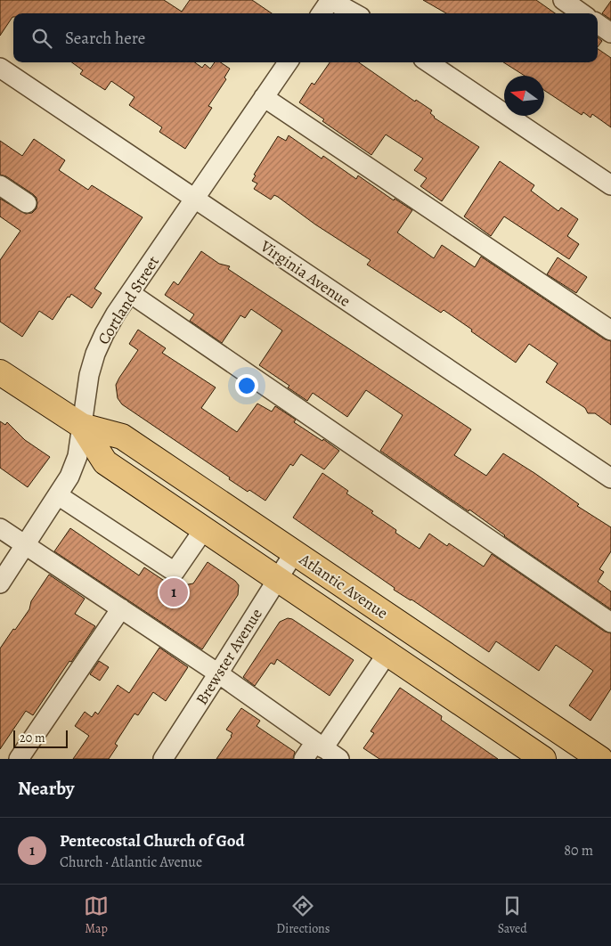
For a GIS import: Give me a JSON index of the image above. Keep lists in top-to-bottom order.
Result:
{
  "streets": {
    "main road": ["Atlantic Avenue"],
    "street": ["Virginia Avenue", "Cortland Street", "Brewster Avenue"]
  },
  "crossings": [
    ["Virginia Avenue", "Cortland Street"],
    ["Cortland Street", "Atlantic Avenue"],
    ["Atlantic Avenue", "Brewster Avenue"]
  ],
  "scale_bar": "20 m",
  "north": "left",
  "page": {
    "search": "Search here",
    "pins": "1",
    "scale": "20 m",
    "heading": "Nearby",
    "list": [
      {
        "mark": "1",
        "name": "Pentecostal Church of God",
        "note": "Church · Atlantic Avenue",
        "value": "80 m"
      }
    ],
    "nav": ["Map", "Directions", "Saved"]
  }
}
